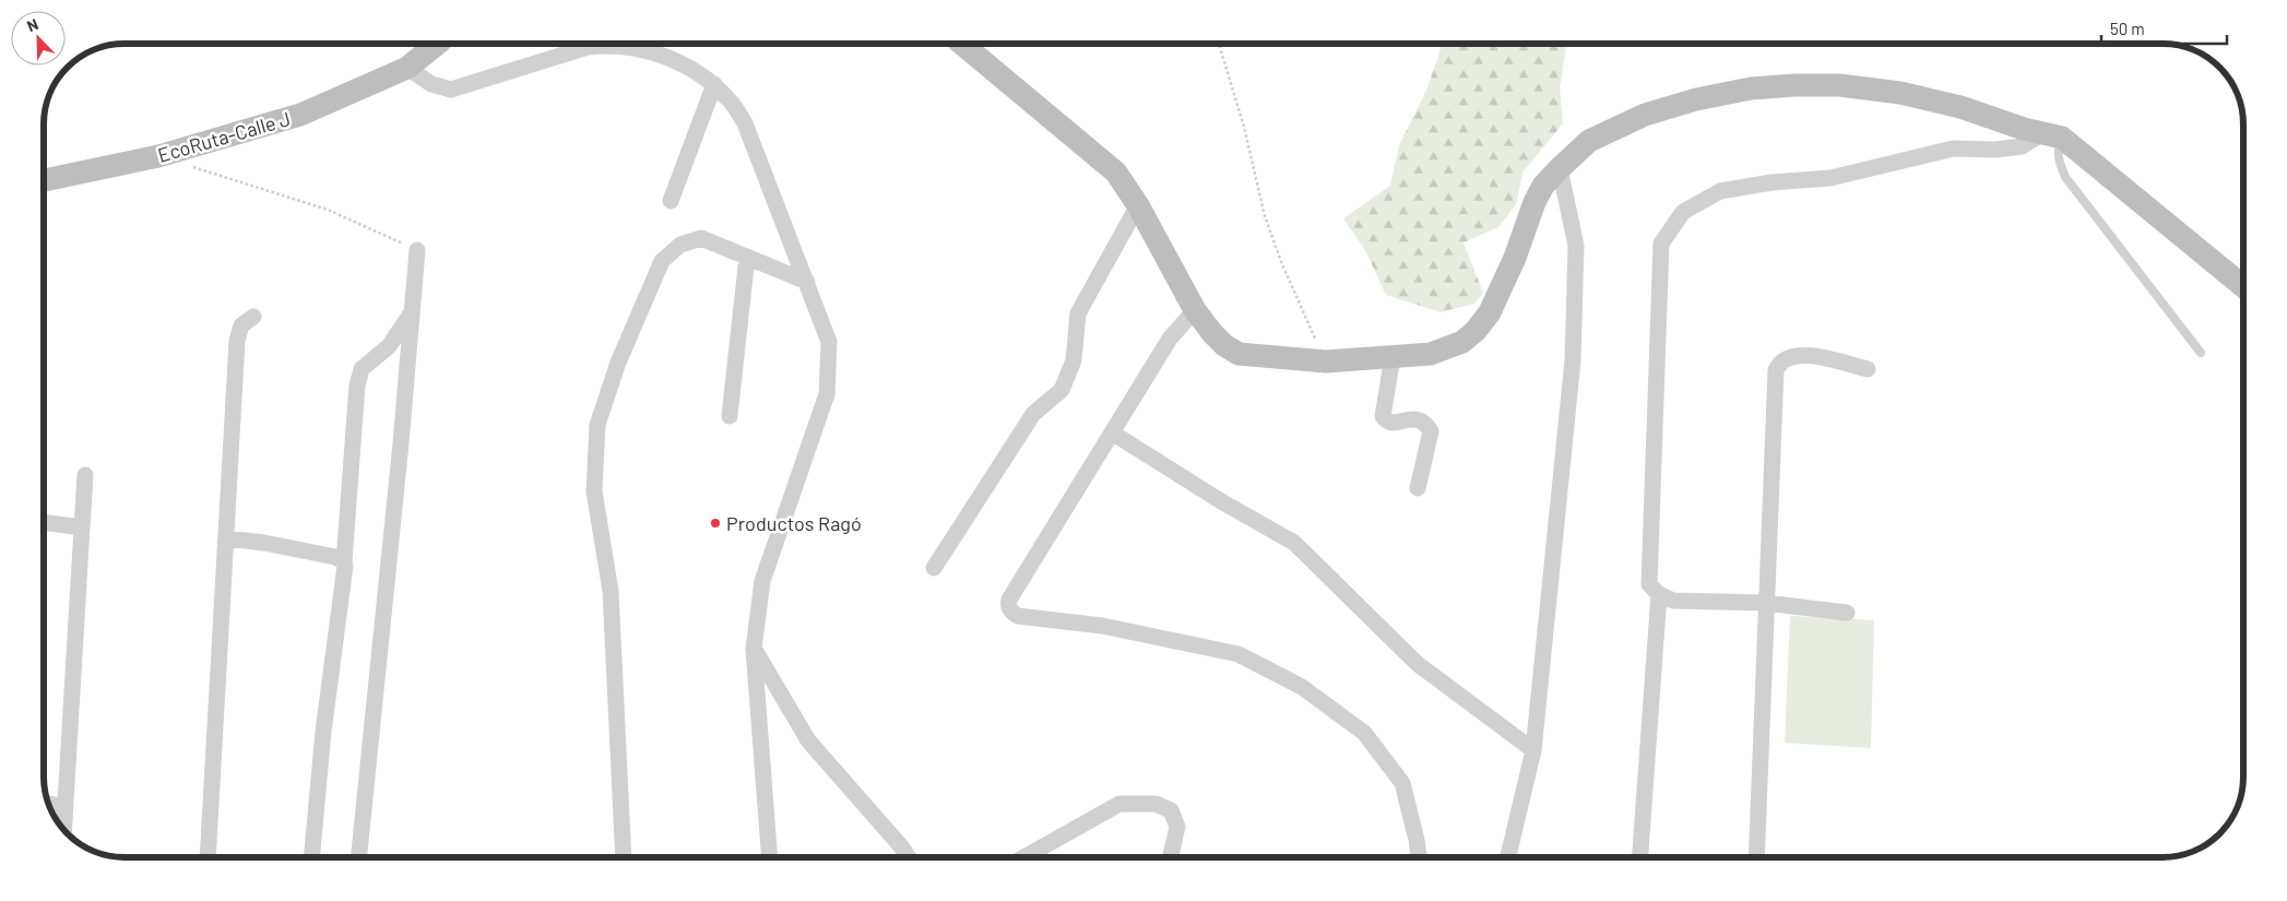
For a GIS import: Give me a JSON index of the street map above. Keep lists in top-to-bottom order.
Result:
{
  "streets": {
    "main road": ["EcoRuta-Calle J"]
  },
  "places": ["Productos Ragó"],
  "scale_bar": "50 m",
  "north": "top left"
}
